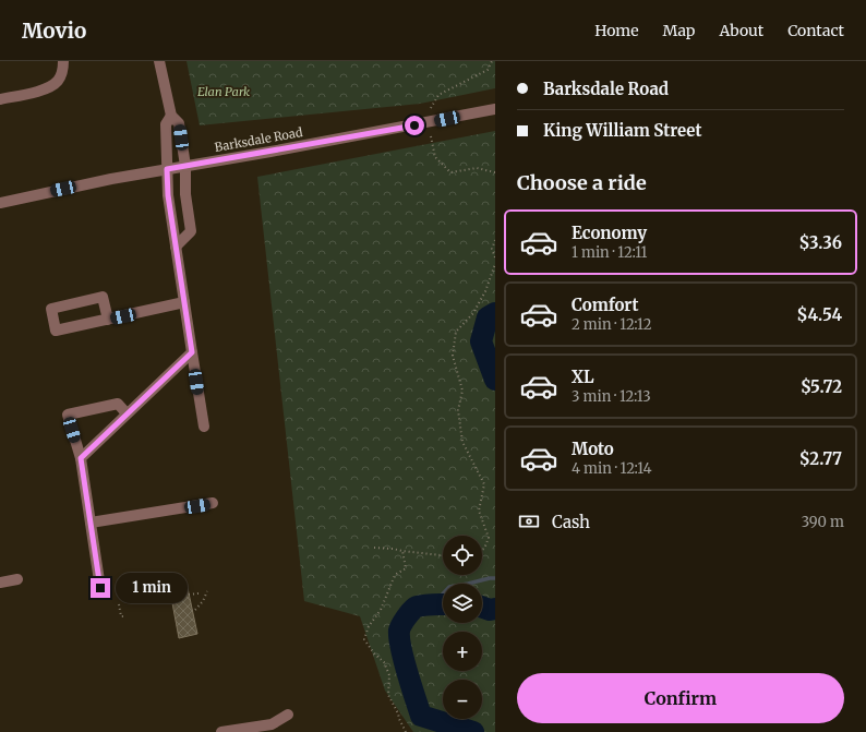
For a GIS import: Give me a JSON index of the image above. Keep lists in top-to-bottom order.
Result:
{
  "streets": {
    "street": ["Barksdale Road"]
  },
  "parks": ["Elan Park"],
  "page": {
    "header": "Movio",
    "nav": [
      "Home",
      "Map",
      "About",
      "Contact"
    ],
    "banner": ["Barksdale Road", "King William Street"],
    "heading": "Choose a ride",
    "list": [
      {
        "name": "Economy",
        "note": "1 min · 12:11",
        "value": "$3.36"
      },
      {
        "name": "Comfort",
        "note": "2 min · 12:12",
        "value": "$4.54"
      },
      {
        "name": "XL",
        "note": "3 min · 12:13",
        "value": "$5.72"
      },
      {
        "name": "Moto",
        "note": "4 min · 12:14",
        "value": "$2.77"
      }
    ],
    "pay": ["Cash", "390 m"],
    "map_buttons": ["+", "−"],
    "bubble": "1 min",
    "buttons": "Confirm"
  }
}
